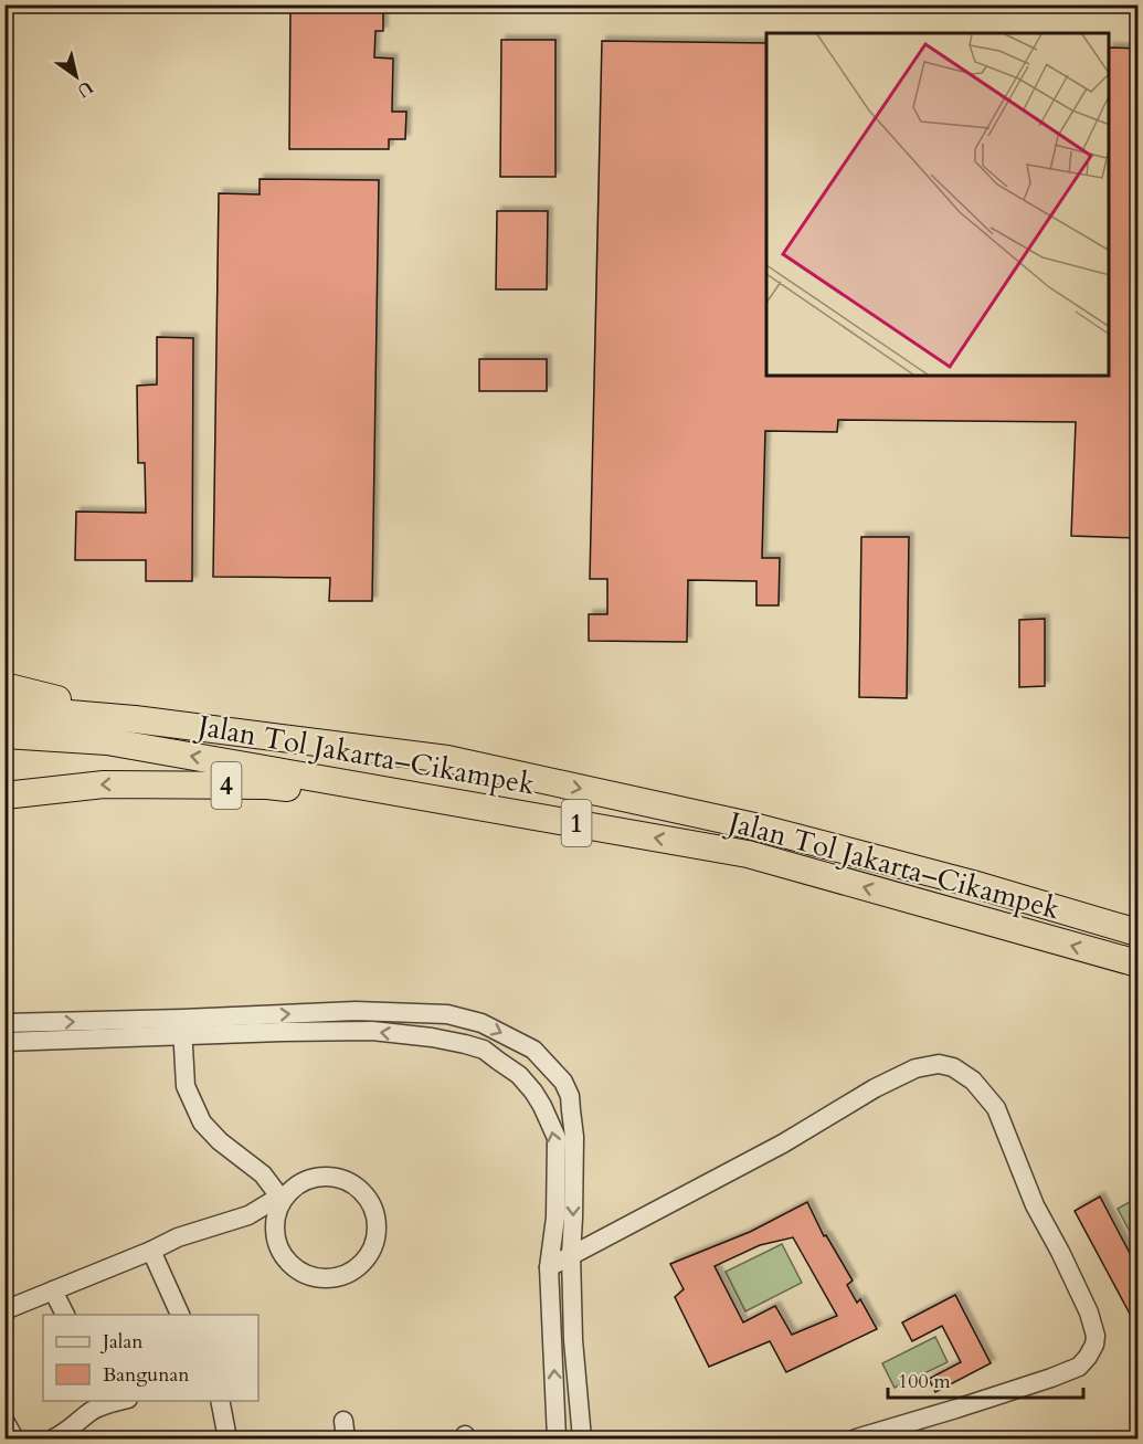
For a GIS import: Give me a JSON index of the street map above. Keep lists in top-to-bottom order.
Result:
{
  "streets": {
    "highway": ["Jalan Tol Jakarta–Cikampek", "4", "1"]
  },
  "crossings": [
    ["Jalan Tol Jakarta–Cikampek", "4"]
  ],
  "legend": ["Jalan", "Bangunan"],
  "scale_bar": "100 m",
  "north": "bottom right"
}
